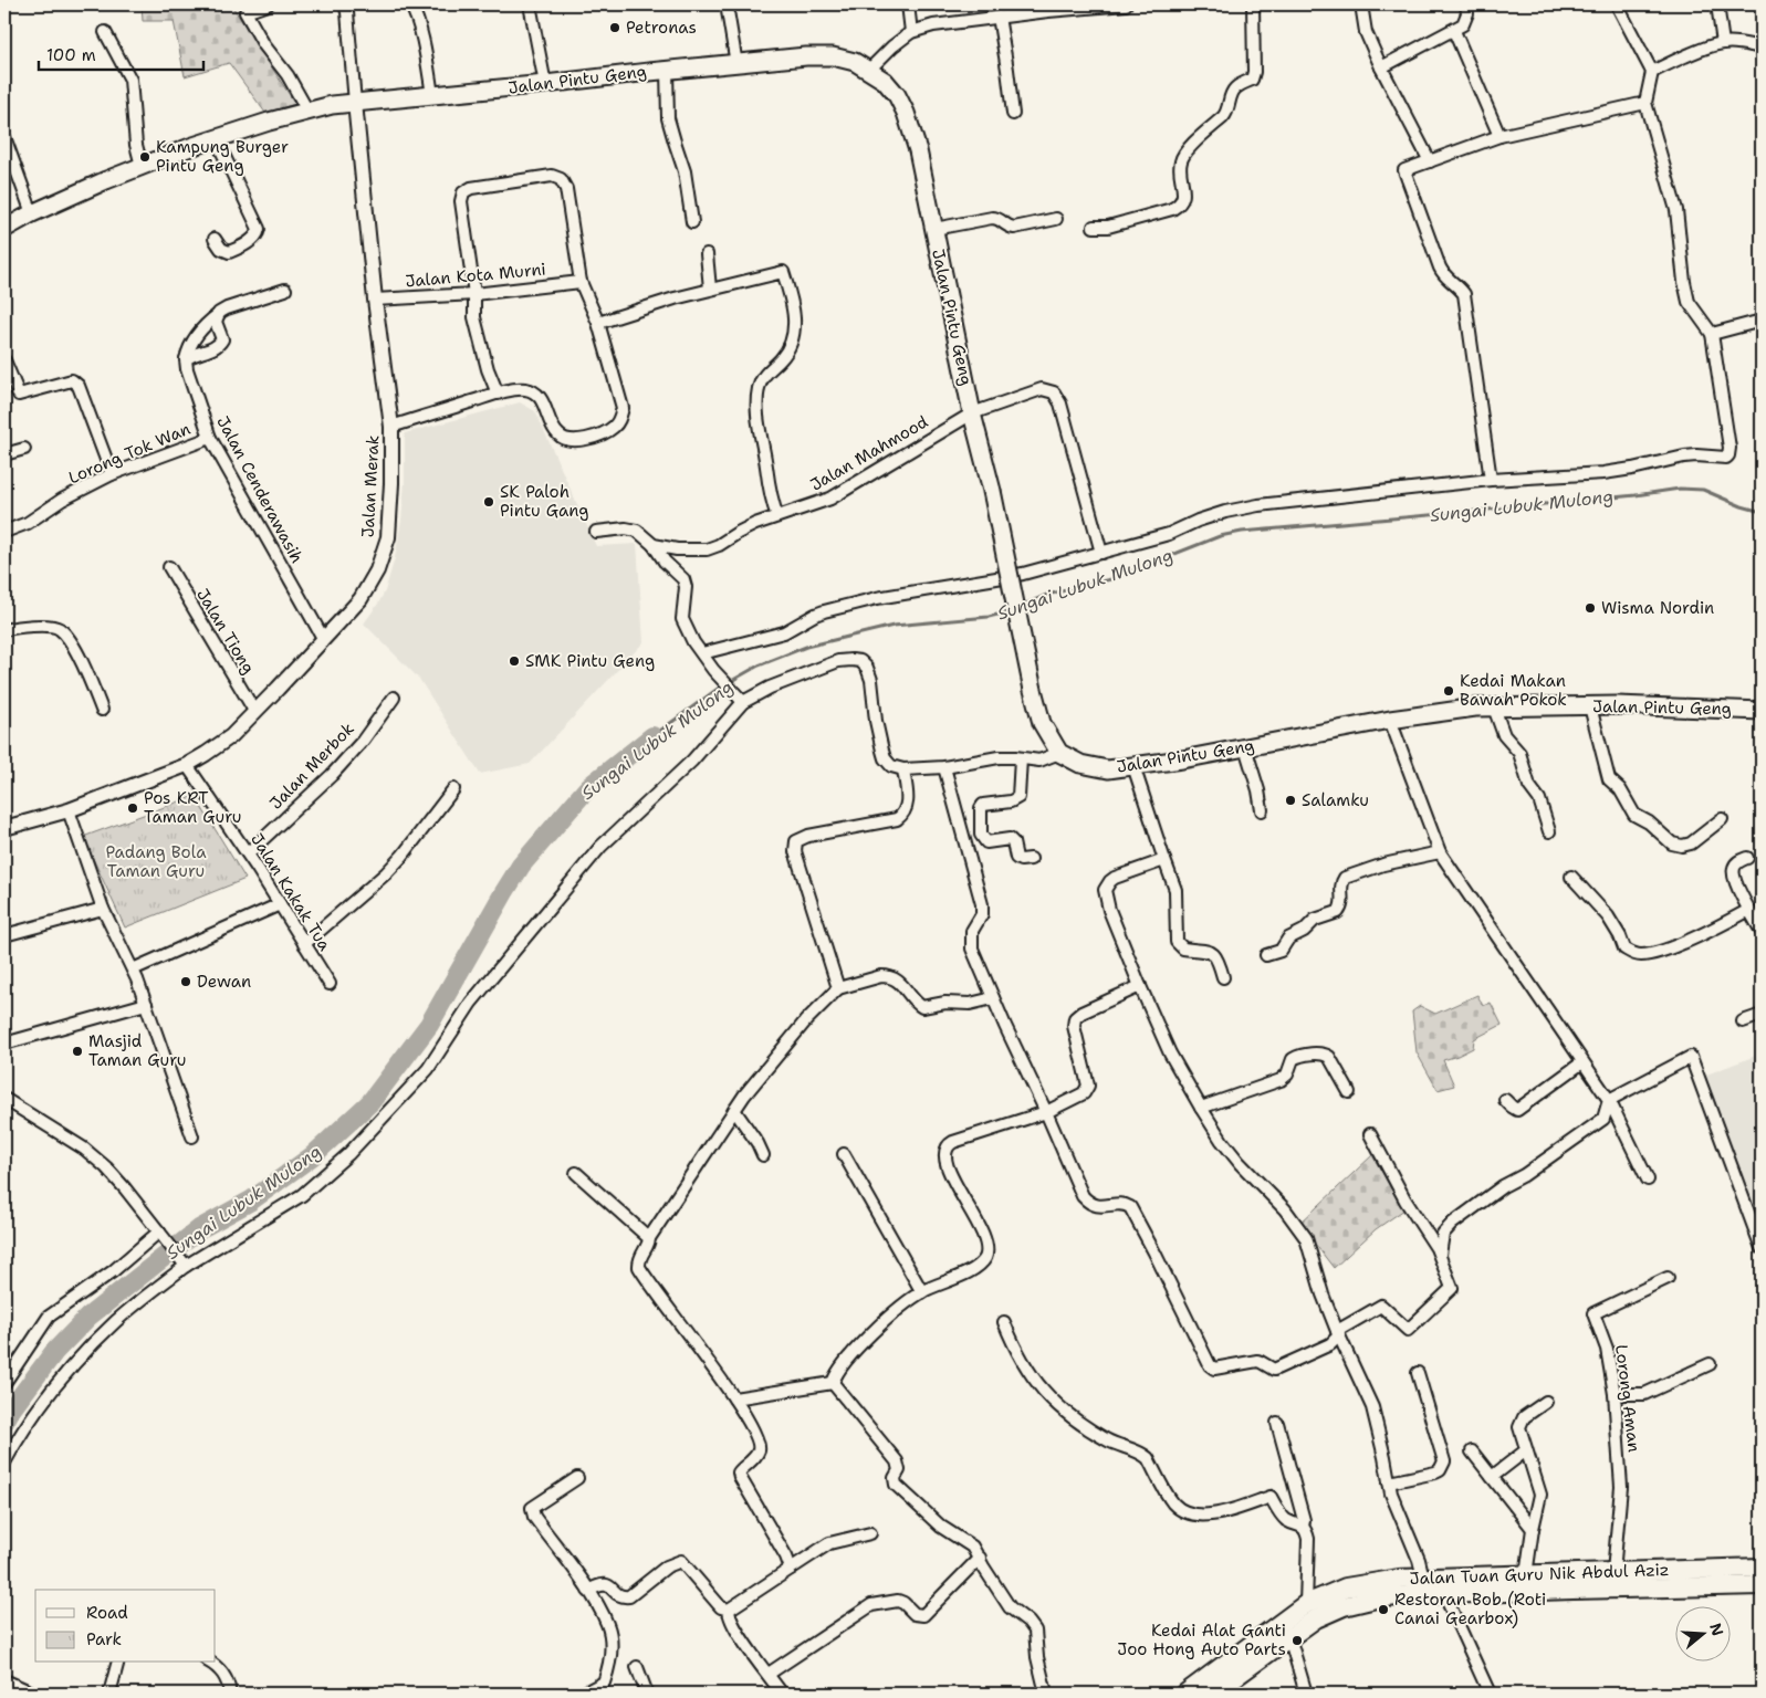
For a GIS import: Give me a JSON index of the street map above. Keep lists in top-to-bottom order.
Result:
{
  "streets": {
    "main road": ["Jalan Pintu Geng", "Jalan Tuan Guru Nik Abdul Aziz"],
    "street": [
      "Jalan Kota Murni",
      "Lorong Tok Wan",
      "Jalan Mahmood",
      "Jalan Merak",
      "Jalan Cenderawasih",
      "Jalan Tiong",
      "Jalan Merbok",
      "Jalan Kakak Tua",
      "Lorong Aman"
    ]
  },
  "crossings": [
    ["Jalan Pintu Geng", "Jalan Mahmood"],
    ["Jalan Pintu Geng", "Jalan Merak"],
    ["Jalan Kota Murni", "Jalan Merak"],
    ["Lorong Tok Wan", "Jalan Cenderawasih"],
    ["Jalan Merak", "Jalan Cenderawasih"],
    ["Jalan Merak", "Jalan Tiong"],
    ["Jalan Merak", "Jalan Kakak Tua"],
    ["Jalan Merbok", "Jalan Kakak Tua"],
    ["Lorong Aman", "Jalan Tuan Guru Nik Abdul Aziz"]
  ],
  "water": ["Sungai Lubuk Mulong"],
  "parks": ["Padang Bola Taman Guru"],
  "places": [
    "Petronas",
    "Kampung Burger Pintu Geng",
    "SK Paloh Pintu Gang",
    "Wisma Nordin",
    "SMK Pintu Geng",
    "Kedai Makan Bawah Pokok",
    "Salamku",
    "Pos KRT Taman Guru",
    "Dewan",
    "Masjid Taman Guru",
    "Restoran Bob (Roti Canai Gearbox)",
    "Kedai Alat Ganti Joo Hong Auto Parts"
  ],
  "legend": ["Road", "Park"],
  "scale_bar": "100 m",
  "north": "right"
}
